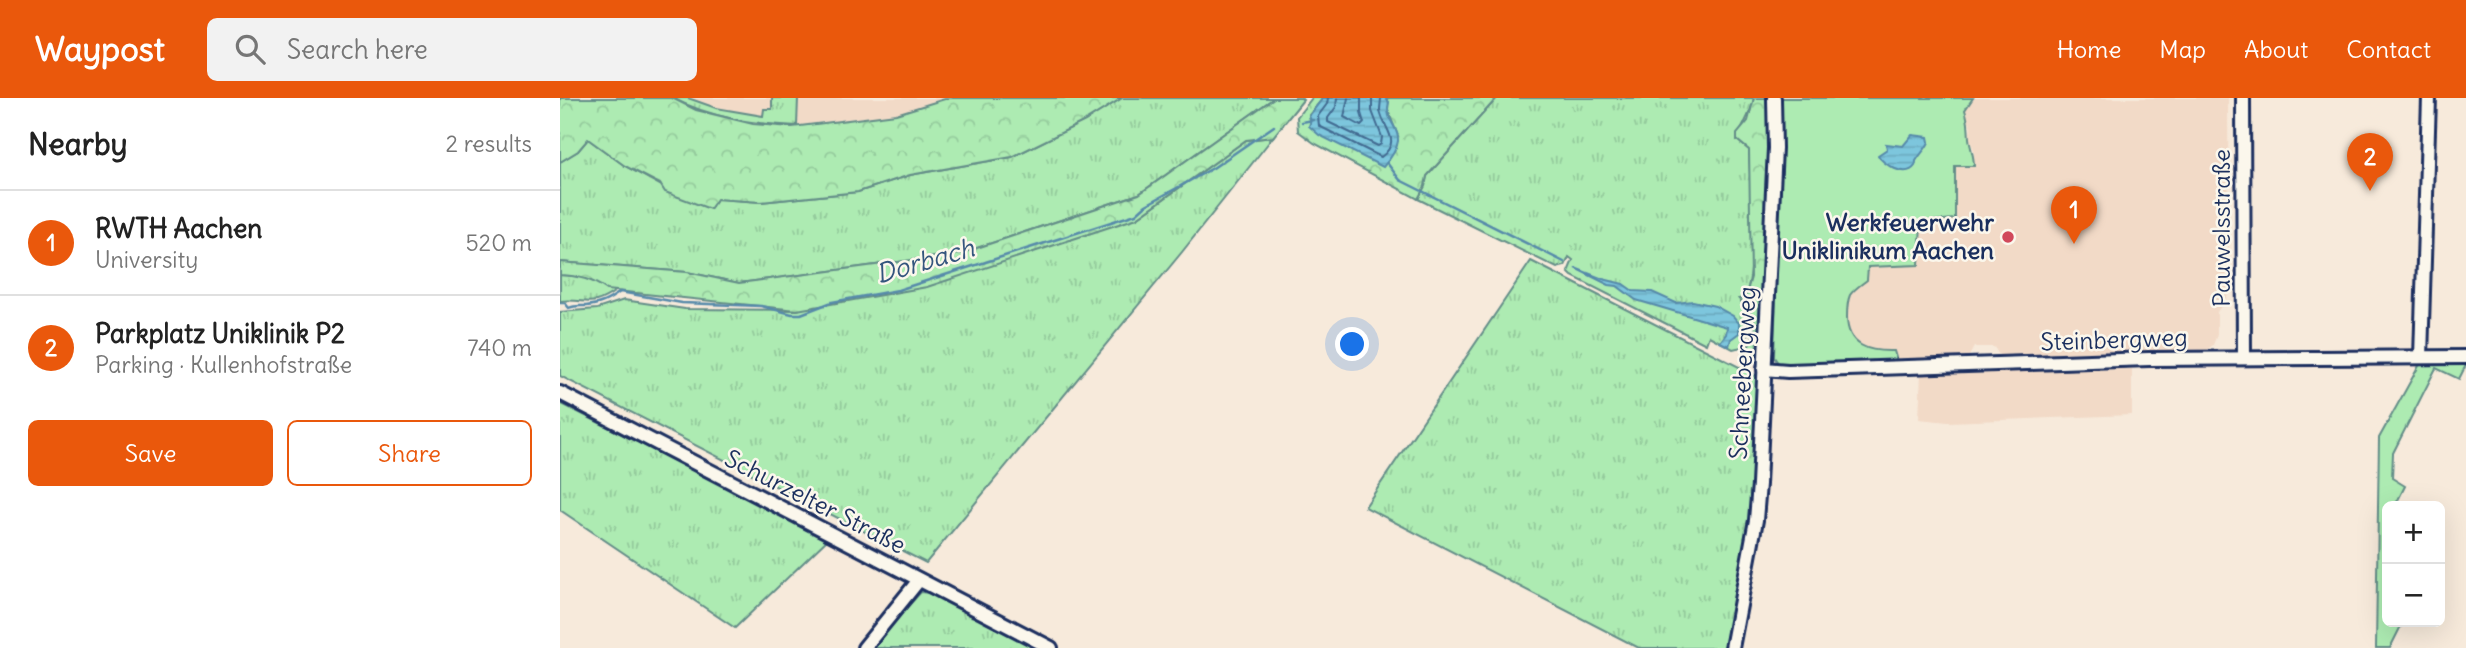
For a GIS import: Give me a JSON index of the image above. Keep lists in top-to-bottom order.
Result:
{
  "streets": {
    "street": [
      "Pauwelsstraße",
      "Steinbergweg",
      "Schneebergweg",
      "Schurzelter Straße"
    ]
  },
  "crossings": [
    ["Pauwelsstraße", "Steinbergweg"],
    ["Steinbergweg", "Schneebergweg"]
  ],
  "water": ["Dorbach"],
  "places": ["Werkfeuerwehr Uniklinikum Aachen"],
  "page": {
    "header": "Waypost",
    "search": "Search here",
    "nav": [
      "Home",
      "Map",
      "About",
      "Contact"
    ],
    "heading": ["Nearby", "2 results"],
    "pins": ["2", "1"],
    "list": [
      {
        "mark": "1",
        "name": "RWTH Aachen",
        "note": "University",
        "value": "520 m"
      },
      {
        "mark": "2",
        "name": "Parkplatz Uniklinik P2",
        "note": "Parking · Kullenhofstraße",
        "value": "740 m"
      }
    ],
    "buttons": ["Save", "Share"],
    "map_buttons": ["+", "−"]
  }
}
